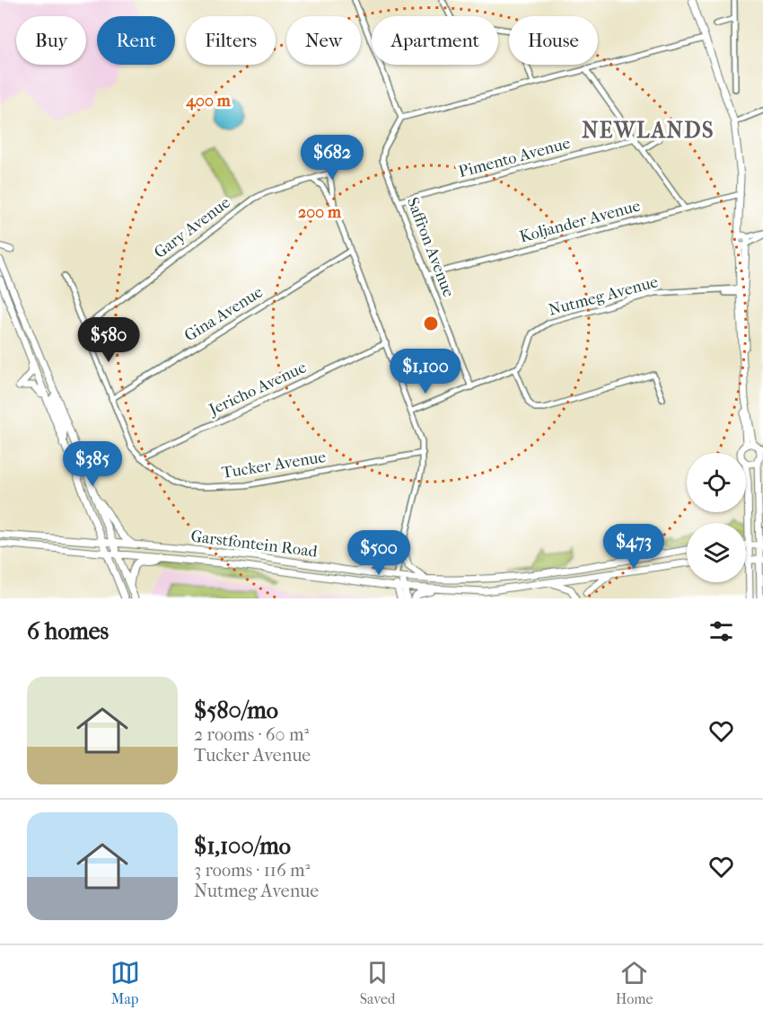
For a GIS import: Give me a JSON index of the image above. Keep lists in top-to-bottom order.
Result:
{
  "streets": {
    "main road": ["Garstfontein Road"],
    "street": [
      "Pimento Avenue",
      "Koljander Avenue",
      "Gary Avenue",
      "Saffron Avenue",
      "Nutmeg Avenue",
      "Gina Avenue",
      "Jericho Avenue",
      "Tucker Avenue"
    ]
  },
  "crossings": [
    ["Pimento Avenue", "Saffron Avenue"],
    ["Koljander Avenue", "Saffron Avenue"],
    ["Gary Avenue", "Tucker Avenue"],
    ["Gina Avenue", "Tucker Avenue"],
    ["Jericho Avenue", "Tucker Avenue"]
  ],
  "districts": ["NEWLANDS"],
  "page": {
    "chip": [
      "Buy",
      "Rent",
      "Filters",
      "New",
      "Apartment",
      "House"
    ],
    "price": [
      "$682",
      "$580",
      "$1,100",
      "$385",
      "$473",
      "$500"
    ],
    "heading": "6 homes",
    "list": [
      {
        "name": "$580/mo",
        "note": "2 rooms · 60 m² · Tucker Avenue"
      },
      {
        "name": "$1,100/mo",
        "note": "3 rooms · 116 m² · Nutmeg Avenue"
      }
    ],
    "tabs": ["Map", "Saved", "Home"]
  },
  "rings": ["400 m", "200 m"]
}
